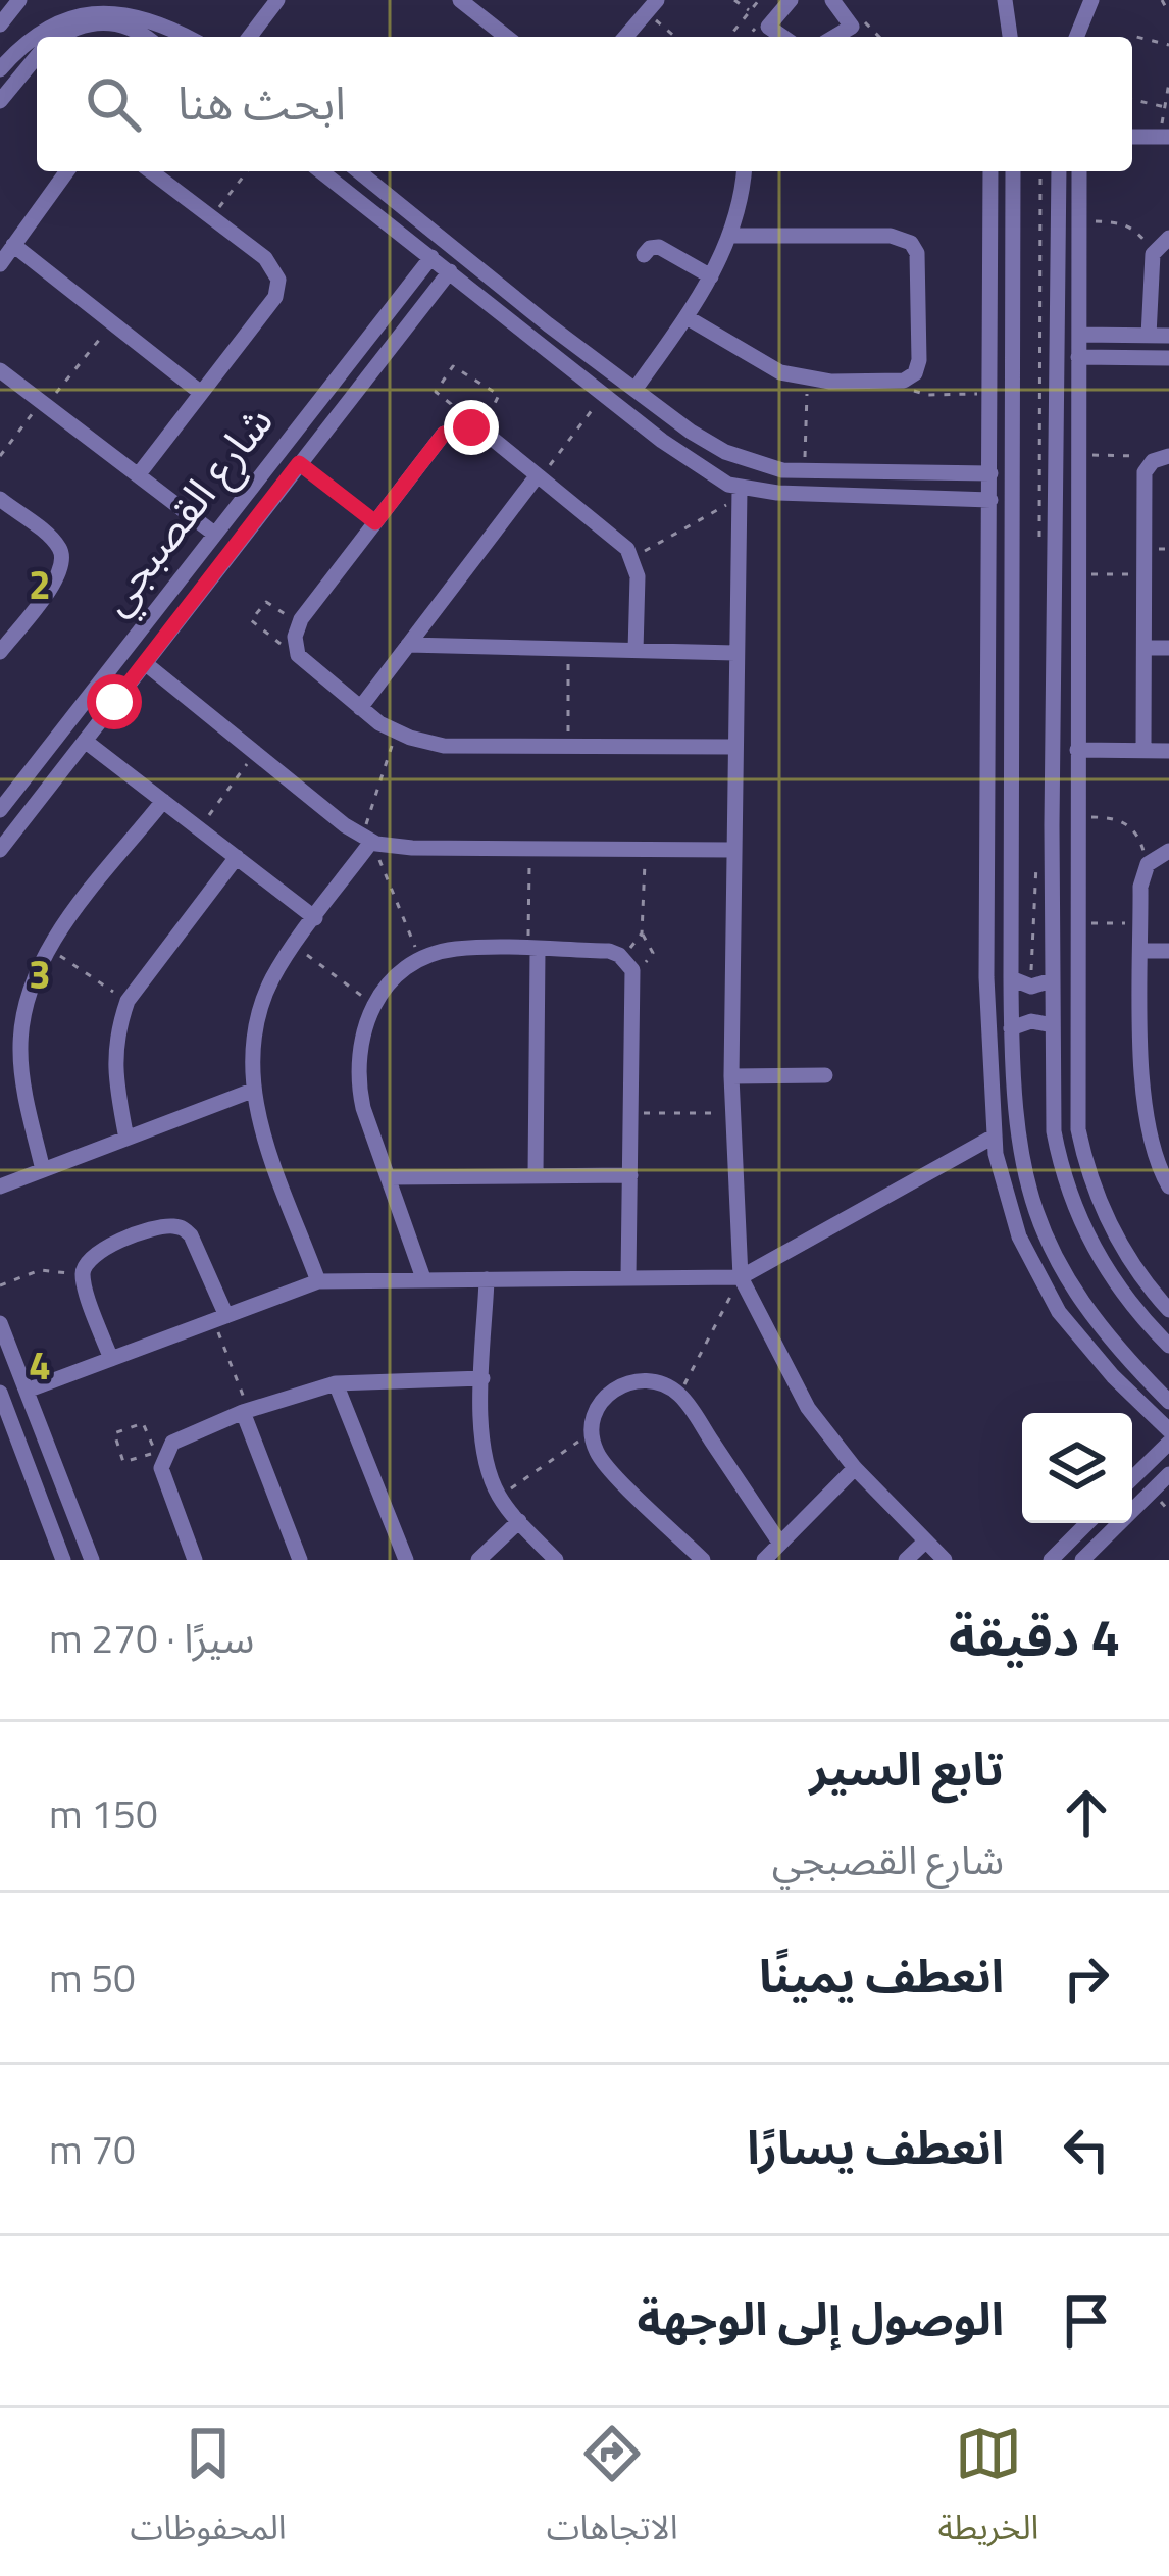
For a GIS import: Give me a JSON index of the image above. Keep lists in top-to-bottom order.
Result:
{
  "streets": {
    "street": ["شارع القصبجي"]
  },
  "page": {
    "search": "ابحث هنا",
    "heading": ["4 دقيقة", "سيرًا · 270 m"],
    "list": [
      ["تابع السير", "شارع القصبجي", "150 m"],
      ["انعطف يمينًا", "50 m"],
      ["انعطف يسارًا", "70 m"],
      "الوصول إلى الوجهة"
    ],
    "nav": ["الخريطة", "الاتجاهات", "المحفوظات"]
  },
  "grid": {
    "rows": ["2", "3", "4"]
  }
}
